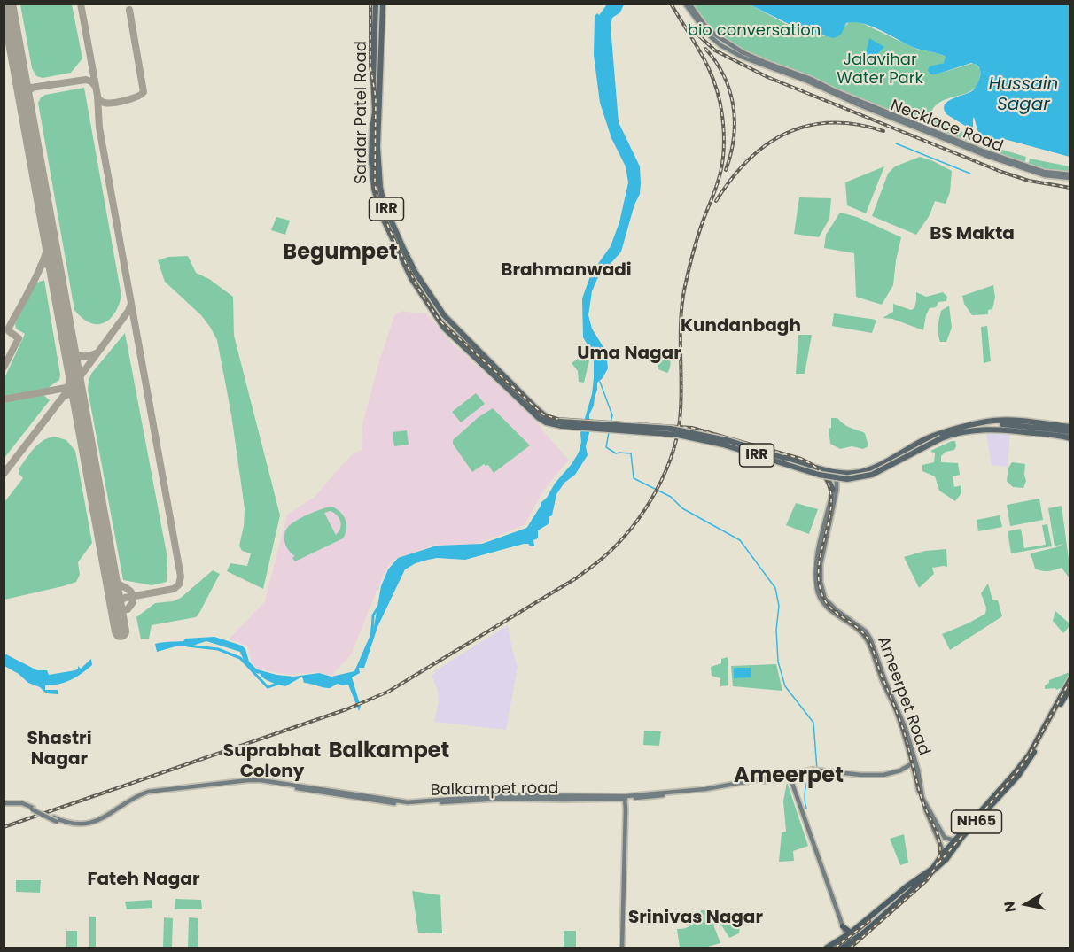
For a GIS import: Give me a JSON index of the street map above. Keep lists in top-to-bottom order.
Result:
{
  "streets": {
    "highway": ["NH65"],
    "main road": [
      "Sardar Patel Road",
      "Necklace Road",
      "IRR",
      "Ameerpet Road",
      "Balkampet road"
    ]
  },
  "crossings": [
    ["Sardar Patel Road", "IRR"],
    ["IRR", "Ameerpet Road"],
    ["Ameerpet Road", "Balkampet road"],
    ["Ameerpet Road", "NH65"]
  ],
  "districts": [
    "BS Makta",
    "Begumpet",
    "Brahmanwadi",
    "Kundanbagh",
    "Uma Nagar",
    "Shastri Nagar",
    "Suprabhat Colony",
    "Balkampet",
    "Ameerpet",
    "Fateh Nagar",
    "Srinivas Nagar"
  ],
  "water": ["Hussain Sagar"],
  "parks": ["bio conversation", "Jalavihar Water Park"],
  "north": "left"
}
